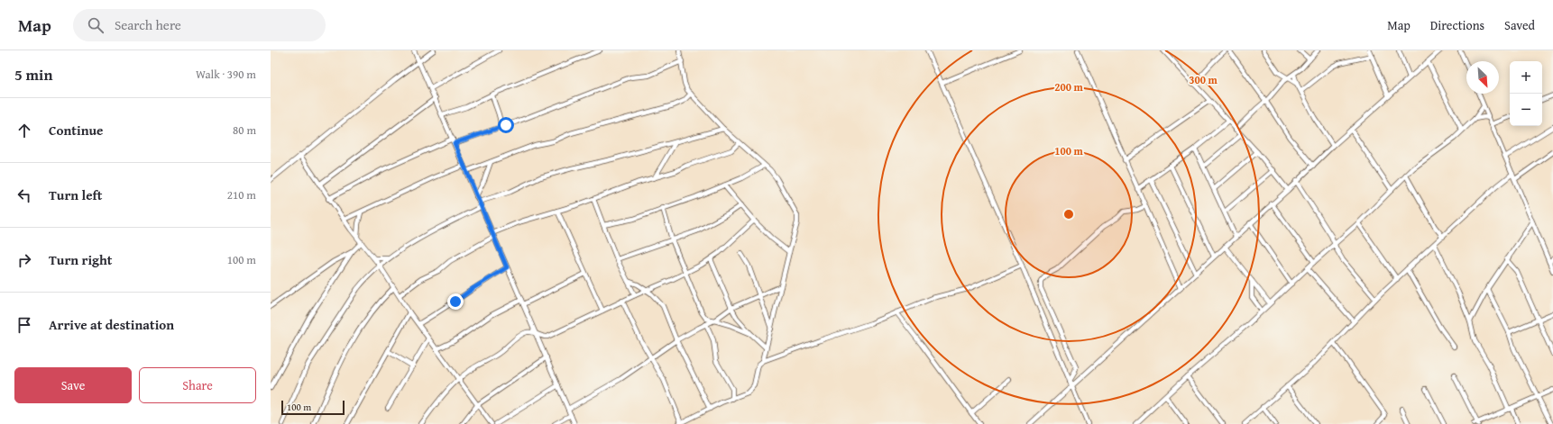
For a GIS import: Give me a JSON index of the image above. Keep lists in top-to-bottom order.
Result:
{
  "scale_bar": "100 m",
  "north": "bottom right",
  "page": {
    "header": "Map",
    "search": "Search here",
    "nav": ["Map", "Directions", "Saved"],
    "heading": ["5 min", "Walk · 390 m"],
    "map_buttons": ["+", "−"],
    "list": [
      ["Continue", "80 m"],
      ["Turn left", "210 m"],
      ["Turn right", "100 m"],
      "Arrive at destination"
    ],
    "buttons": ["Save", "Share"],
    "scale": "100 m"
  },
  "rings": ["300 m", "200 m", "100 m"]
}
